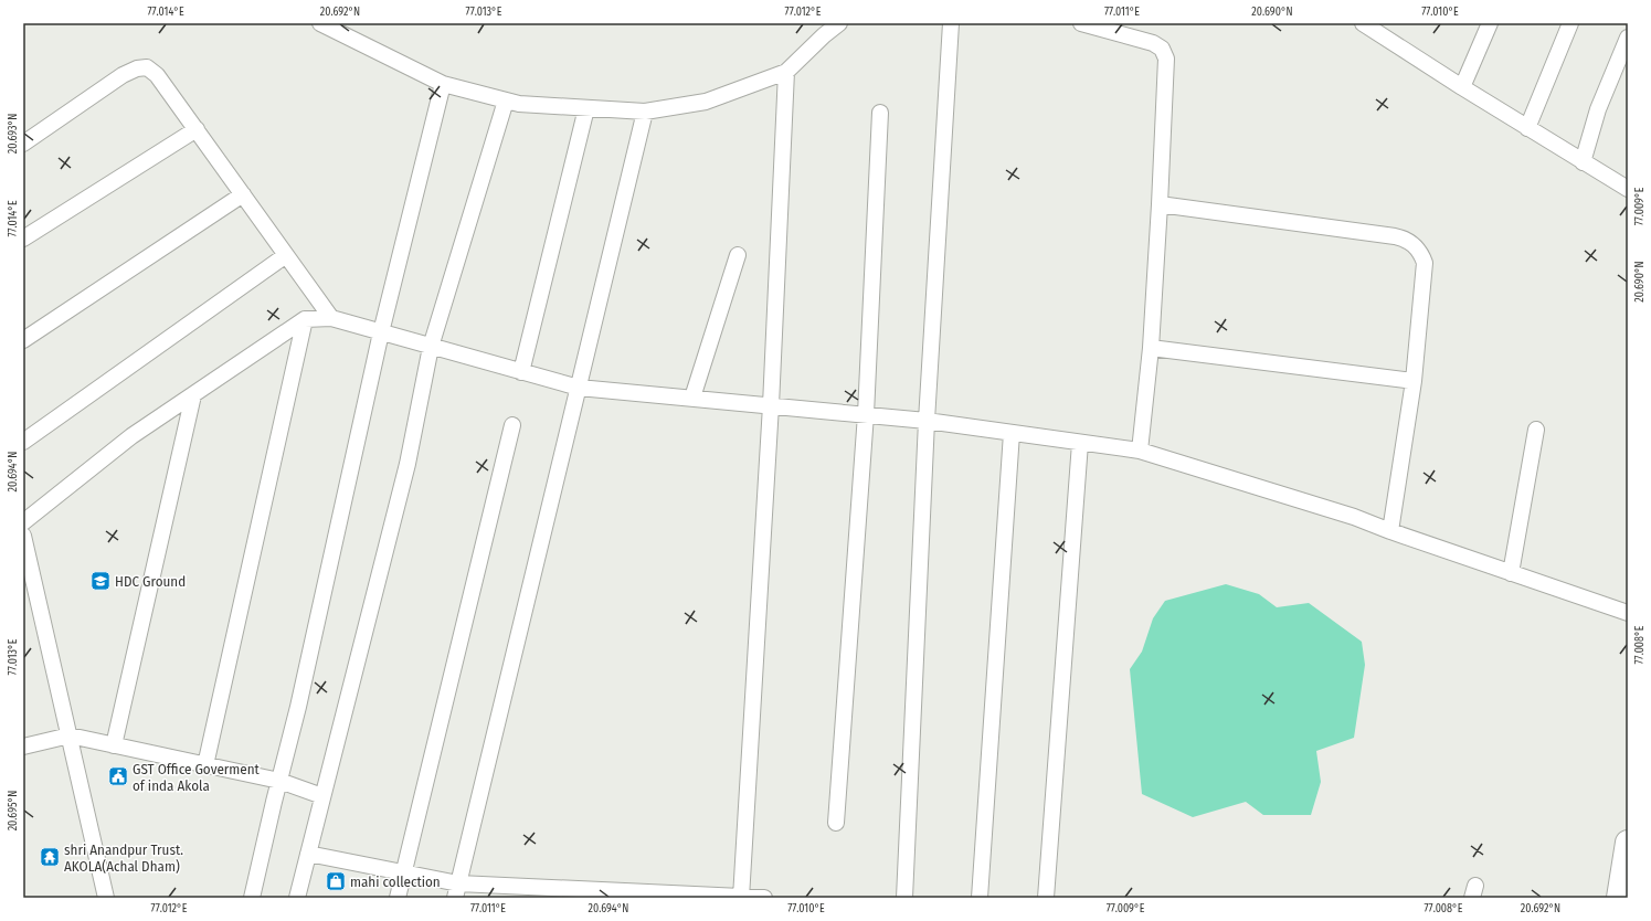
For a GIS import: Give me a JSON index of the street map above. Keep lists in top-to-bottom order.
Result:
{
  "places": {
    "school or university": ["HDC Ground"],
    "public building": ["GST Office Goverment of inda Akola"],
    "temple": ["shri Anandpur Trust. AKOLA(Achal Dham)"],
    "shop": ["mahi collection"]
  },
  "coordinates": [
    "77.014°E",
    "20.692°N",
    "77.013°E",
    "77.012°E",
    "77.011°E",
    "20.690°N",
    "77.010°E",
    "20.693°N",
    "77.009°E",
    "20.694°N",
    "77.008°E",
    "20.695°N"
  ]
}
